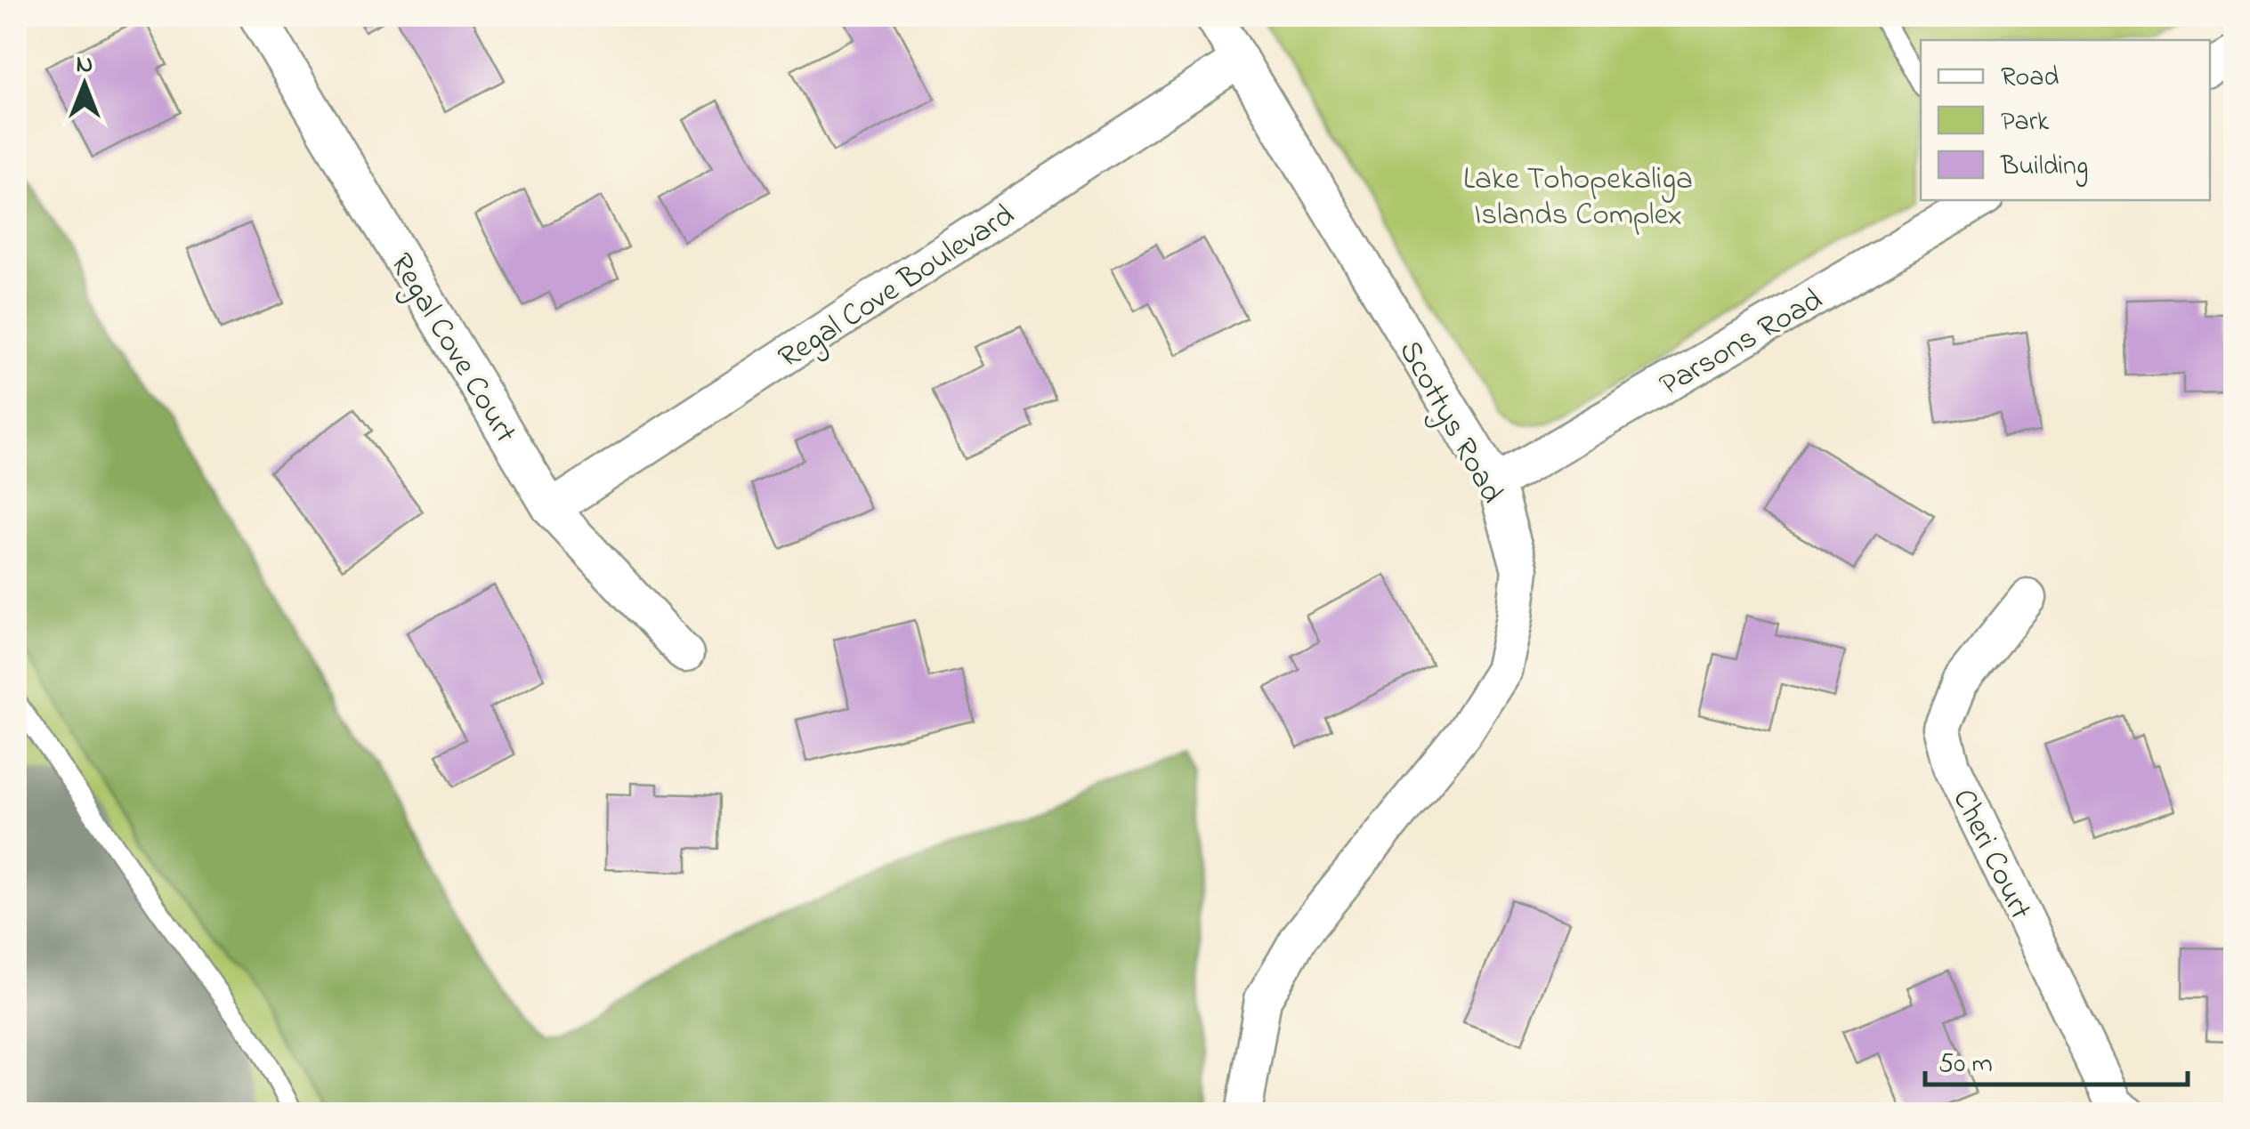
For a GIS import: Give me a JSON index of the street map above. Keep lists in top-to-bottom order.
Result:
{
  "streets": {
    "street": [
      "Regal Cove Boulevard",
      "Parsons Road",
      "Regal Cove Court",
      "Scottys Road",
      "Cheri Court"
    ]
  },
  "crossings": [
    ["Regal Cove Boulevard", "Regal Cove Court"],
    ["Regal Cove Boulevard", "Scottys Road"],
    ["Parsons Road", "Scottys Road"]
  ],
  "parks": ["Lake Tohopekaliga Islands Complex"],
  "legend": ["Road", "Park", "Building"],
  "scale_bar": "50 m",
  "north": "top"
}
